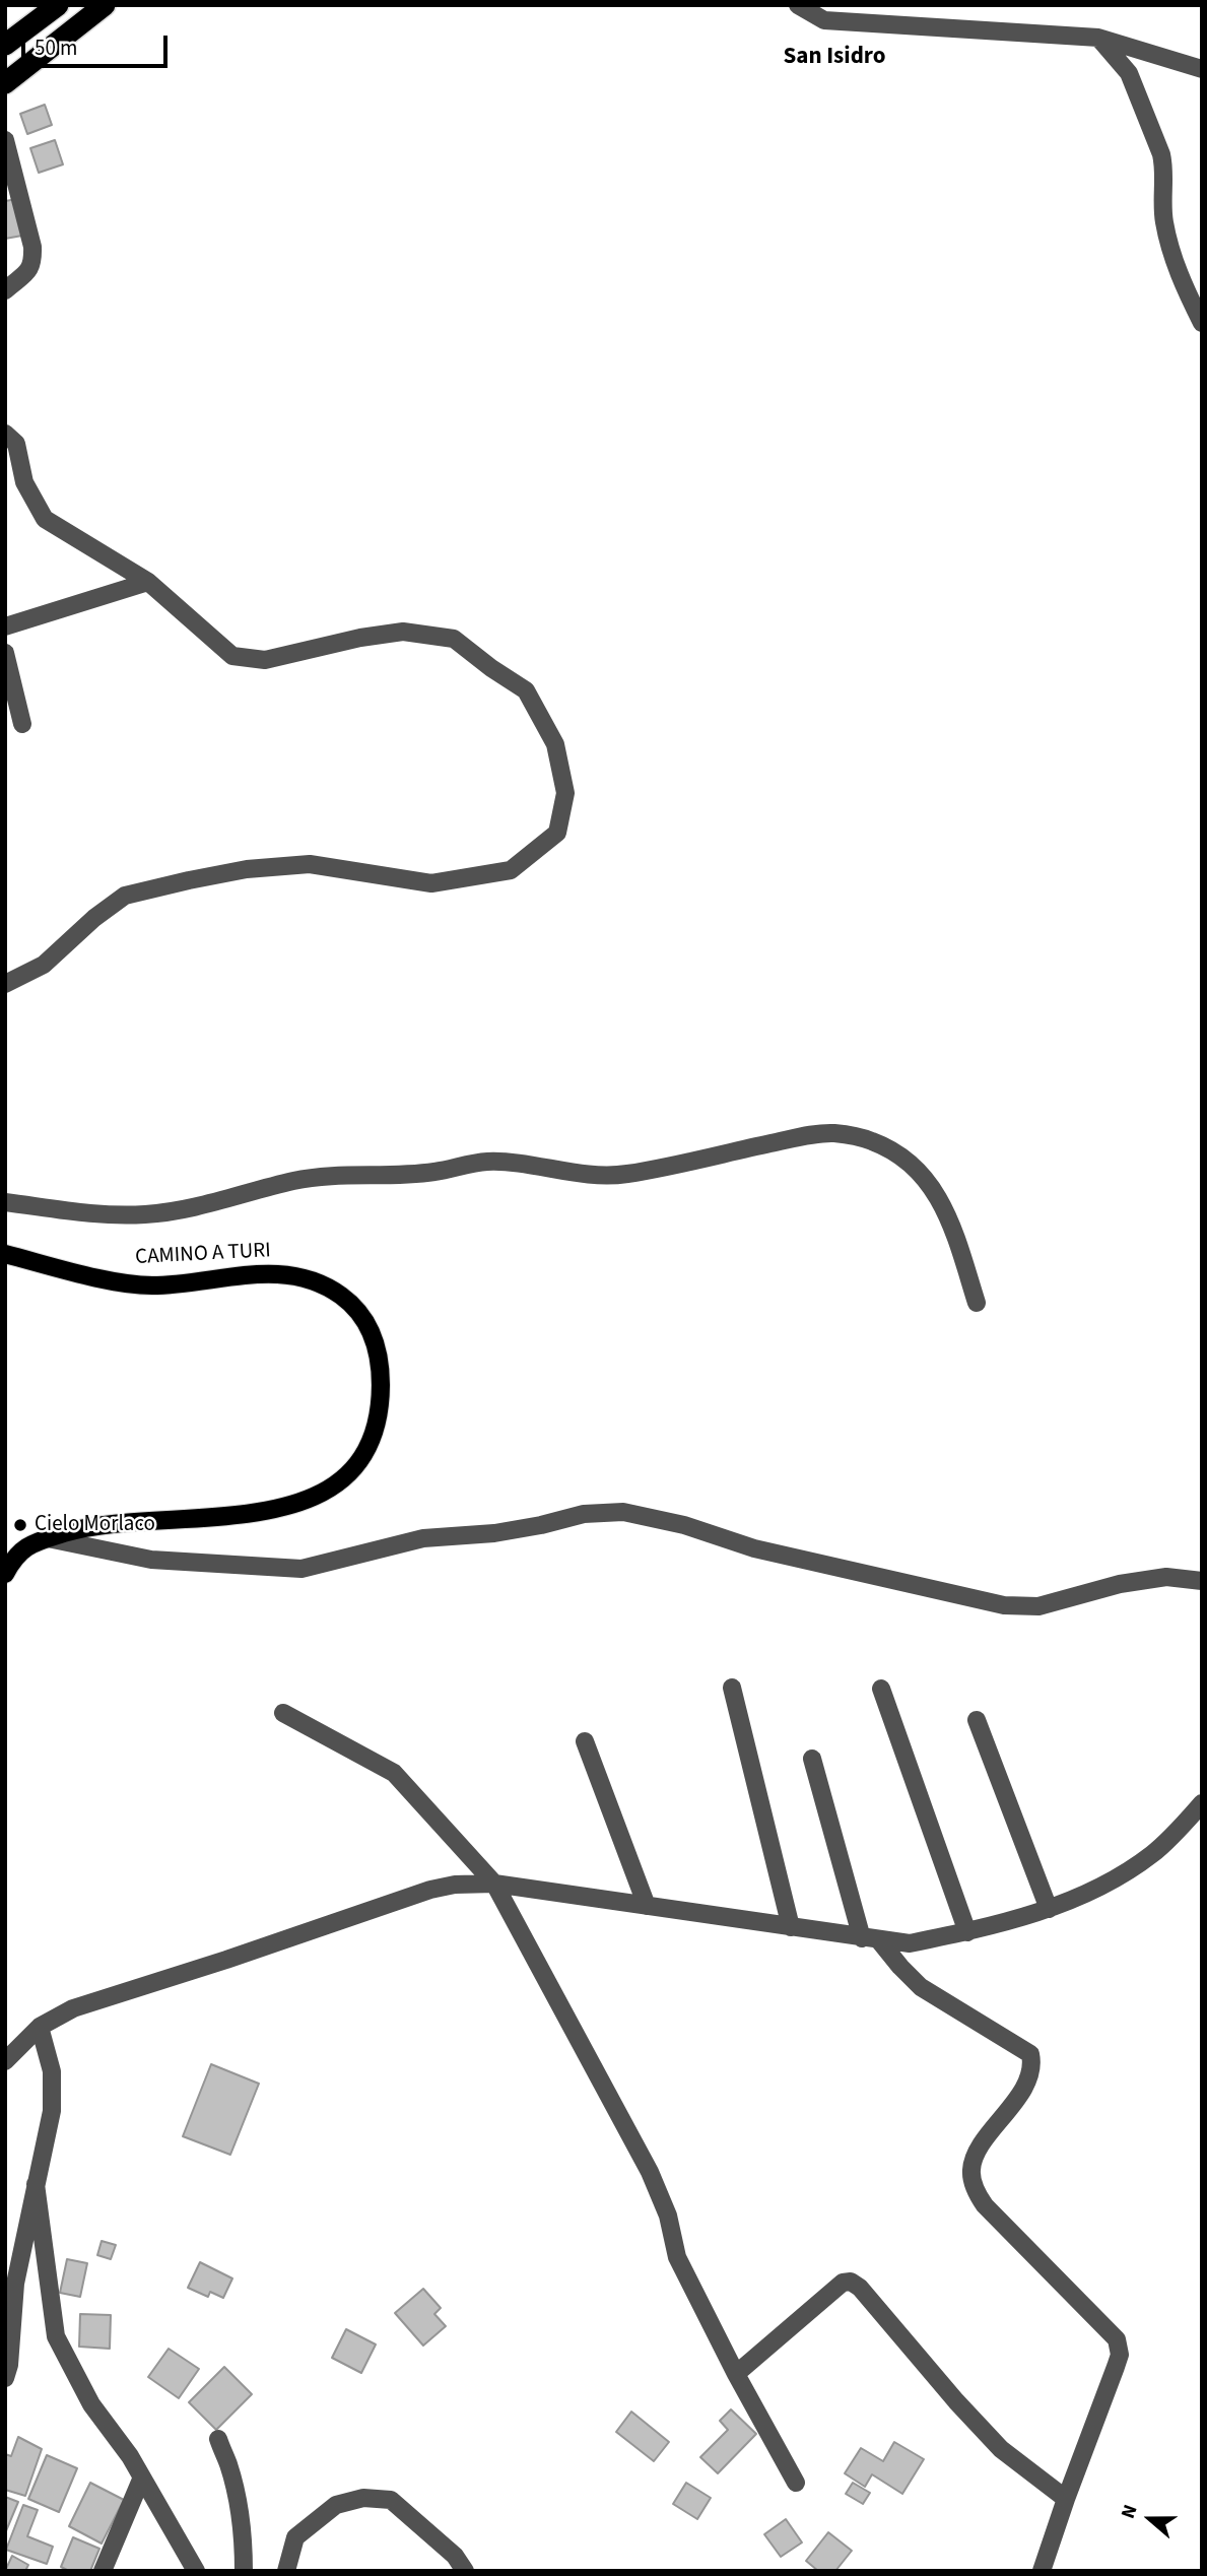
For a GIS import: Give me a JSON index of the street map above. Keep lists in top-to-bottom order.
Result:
{
  "streets": {
    "main road": ["CAMINO A TURI"]
  },
  "districts": ["San Isidro"],
  "places": ["Cielo Morlaco"],
  "scale_bar": "50 m",
  "north": "left"
}
